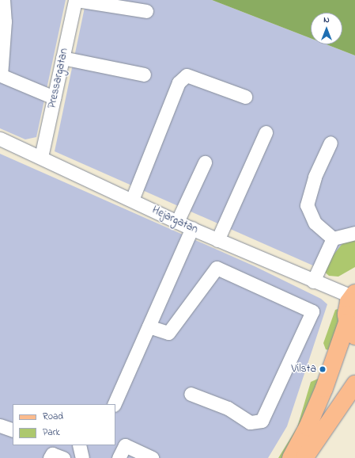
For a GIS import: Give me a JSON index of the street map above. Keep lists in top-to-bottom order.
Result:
{
  "streets": {
    "street": ["Pressargatan", "Hejargatan"]
  },
  "crossings": [
    ["Pressargatan", "Hejargatan"]
  ],
  "places": ["Vilsta"],
  "legend": ["Road", "Park"],
  "north": "top"
}
